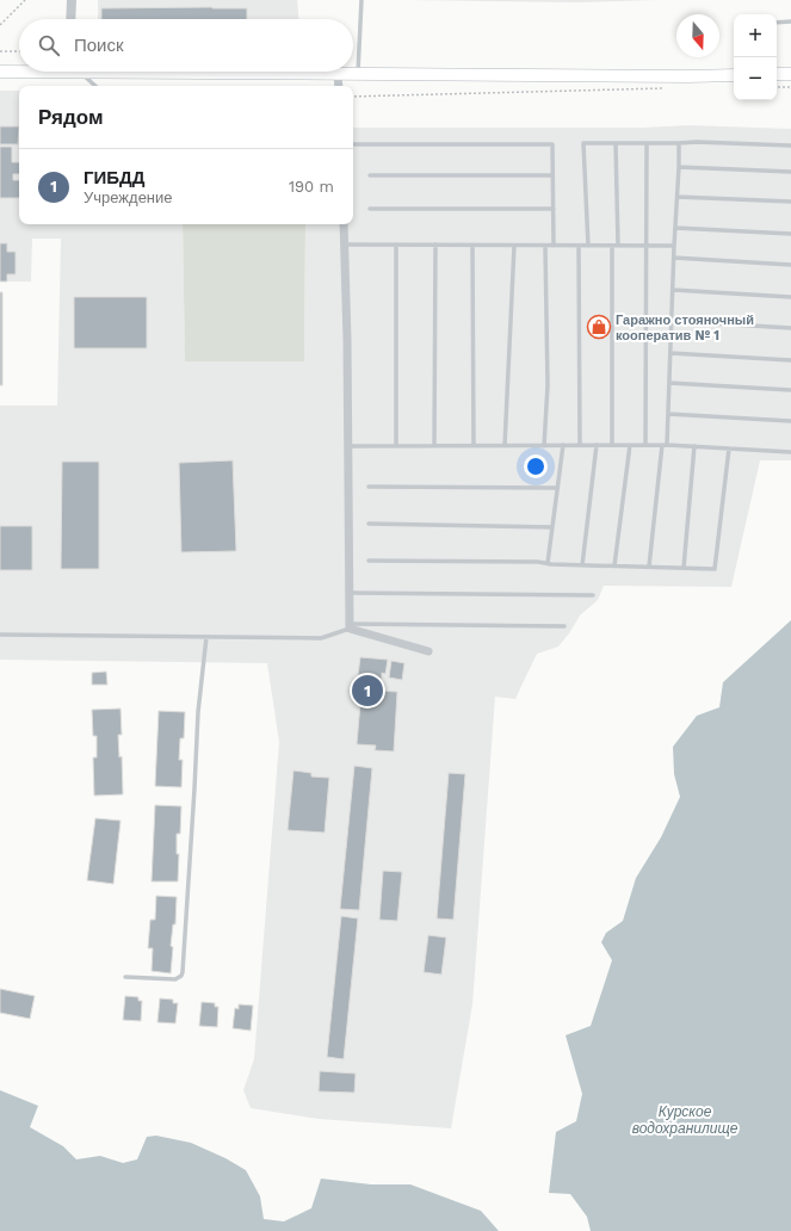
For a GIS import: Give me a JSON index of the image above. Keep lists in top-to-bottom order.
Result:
{
  "water": ["Курское водохранилище"],
  "places": {
    "shop": ["Гаражно стояночный кооператив № 1"]
  },
  "north": "bottom",
  "page": {
    "map_buttons": ["+", "−"],
    "search": "Поиск",
    "heading": "Рядом",
    "list": [
      {
        "mark": "1",
        "name": "ГИБДД",
        "note": "Учреждение",
        "value": "190 m"
      }
    ],
    "pins": "1"
  }
}
